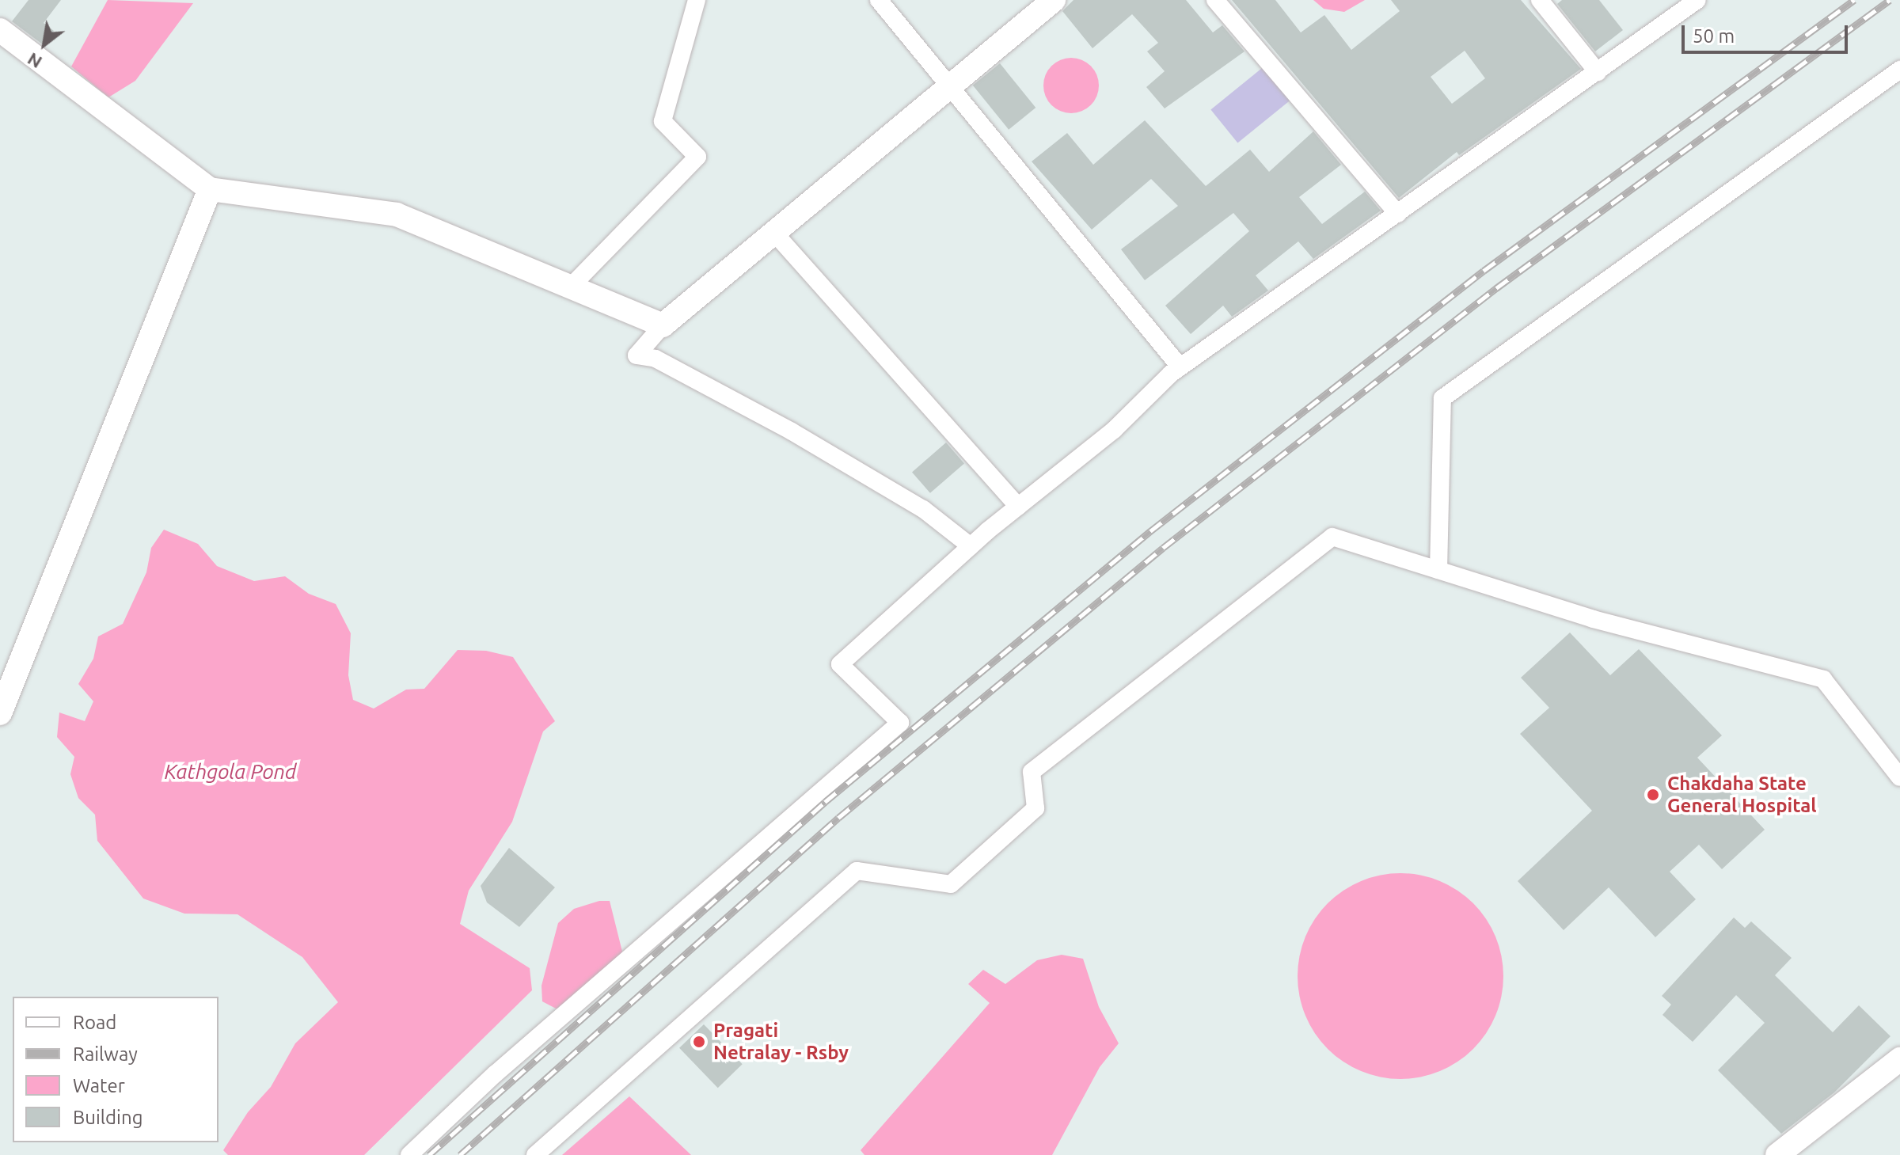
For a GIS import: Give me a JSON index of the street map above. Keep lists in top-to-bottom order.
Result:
{
  "water": ["Kathgola Pond"],
  "places": ["Chakdaha State General Hospital", "Pragati Netralay - Rsby"],
  "legend": [
    "Road",
    "Railway",
    "Water",
    "Building"
  ],
  "scale_bar": "50 m",
  "north": "bottom left"
}
